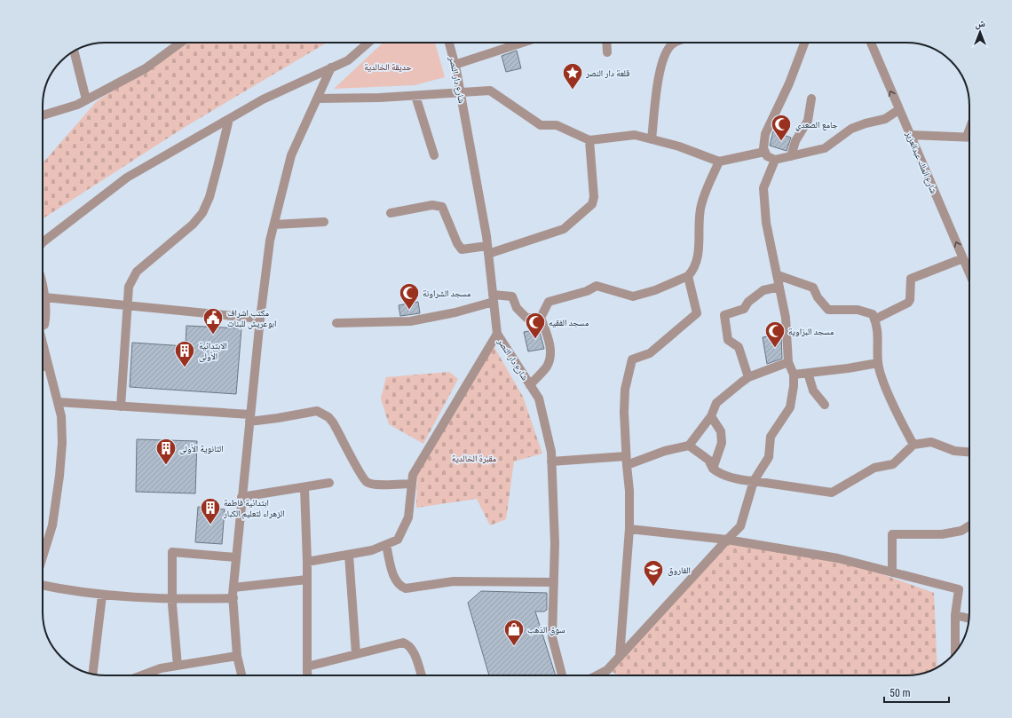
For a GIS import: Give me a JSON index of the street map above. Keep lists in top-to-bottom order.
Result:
{
  "streets": {
    "street": ["شارع دار النصر", "شارع الملك عبدالعزيز"]
  },
  "one_way": ["شارع الملك عبدالعزيز"],
  "parks": ["حديقة الخالدية", "مقبرة الخالدية"],
  "places": {
    "place": ["قلعة دار النصر"],
    "mosque": [
      "جامع الصعدي",
      "مسجد الشراونة",
      "مسجد الفقيه",
      "مسجد البزاوية"
    ],
    "public building": ["مكتب اشراف ابوعريش للبنات"],
    "building": ["الابتدائية الأولى", "الثانوية الأولى", "ابتدائية فاطمة الزهراء لتعليم الكبار"],
    "school or university": ["الفاروق"],
    "shop": ["سوق الذهب"]
  },
  "scale_bar": "50 m",
  "north": "top"
}
